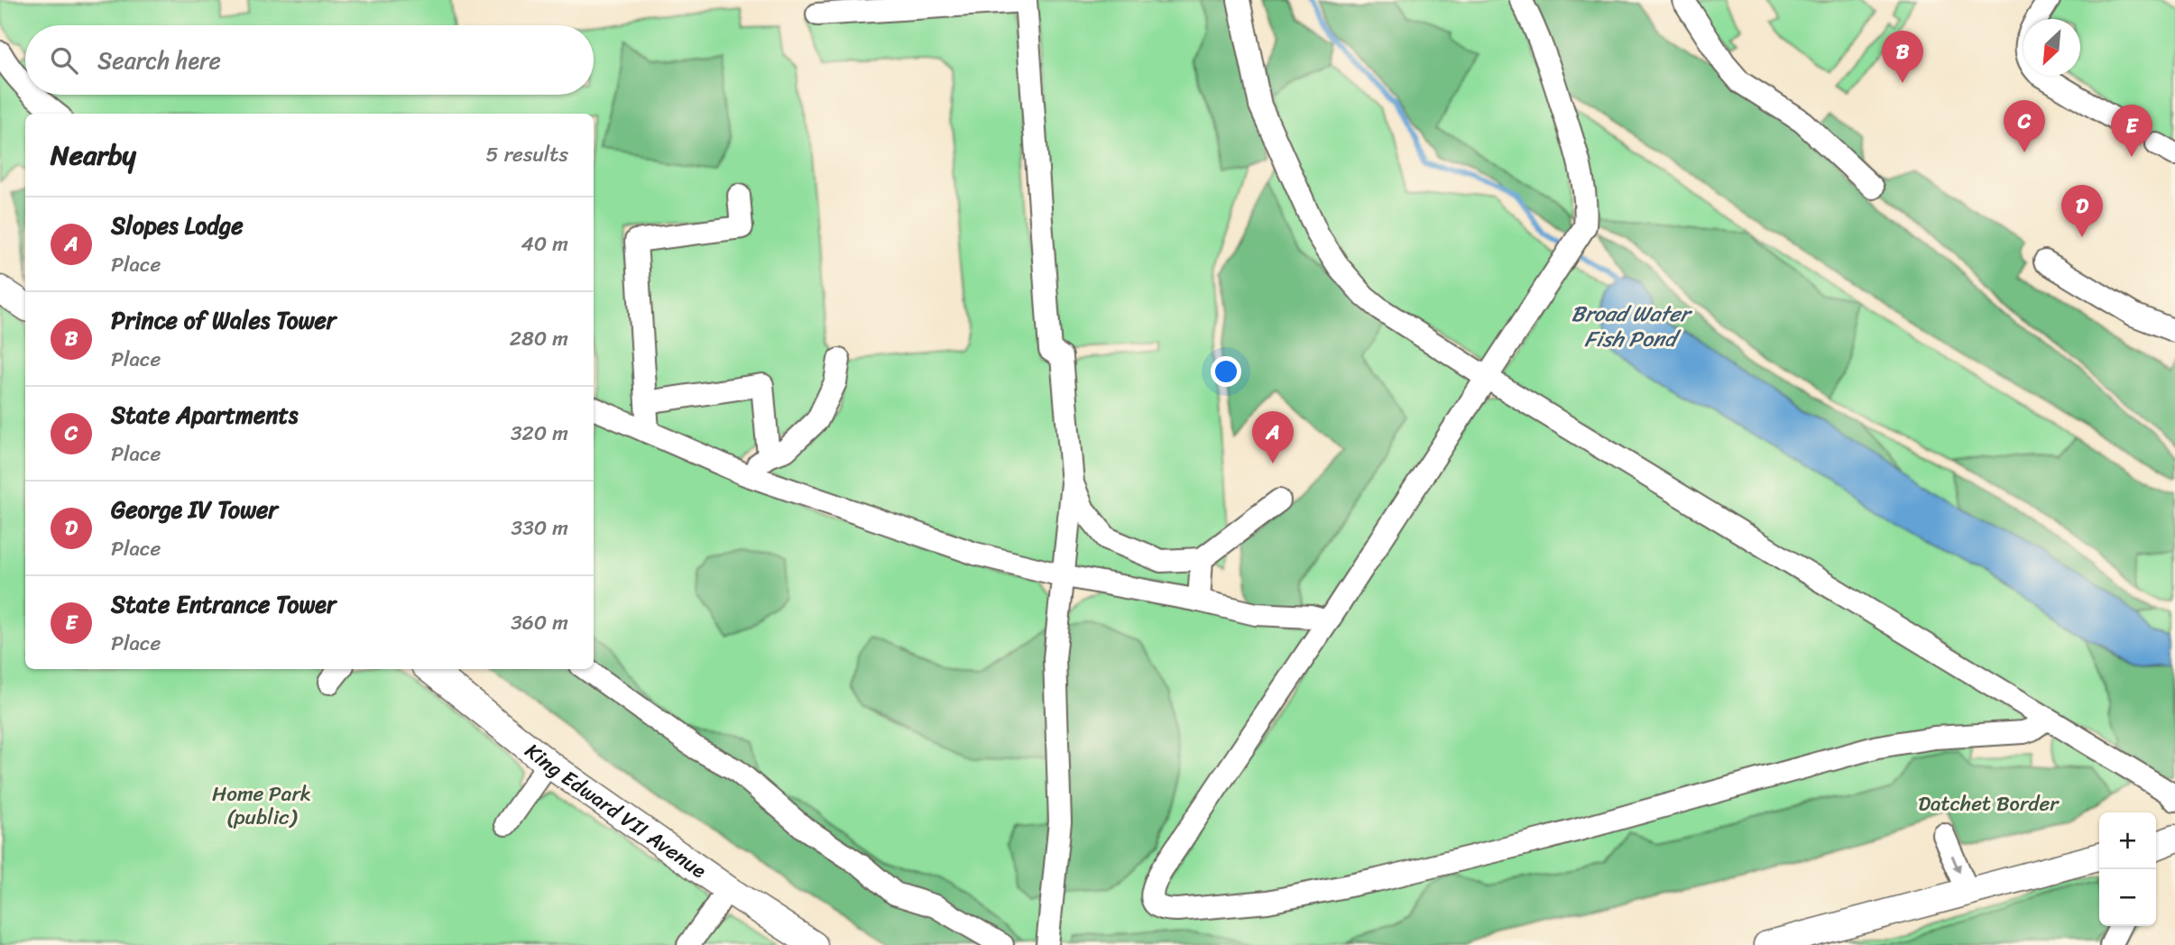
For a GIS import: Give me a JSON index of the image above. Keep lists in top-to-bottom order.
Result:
{
  "streets": {
    "main road": ["King Edward VII Avenue"]
  },
  "water": ["Broad Water Fish Pond"],
  "parks": ["Home Park (public)", "Datchet Border"],
  "north": "bottom left",
  "page": {
    "search": "Search here",
    "pins": [
      "B",
      "C",
      "E",
      "D",
      "A"
    ],
    "heading": ["Nearby", "5 results"],
    "list": [
      {
        "mark": "A",
        "name": "Slopes Lodge",
        "note": "Place",
        "value": "40 m"
      },
      {
        "mark": "B",
        "name": "Prince of Wales Tower",
        "note": "Place",
        "value": "280 m"
      },
      {
        "mark": "C",
        "name": "State Apartments",
        "note": "Place",
        "value": "320 m"
      },
      {
        "mark": "D",
        "name": "George IV Tower",
        "note": "Place",
        "value": "330 m"
      },
      {
        "mark": "E",
        "name": "State Entrance Tower",
        "note": "Place",
        "value": "360 m"
      }
    ],
    "map_buttons": ["+", "−"]
  }
}
